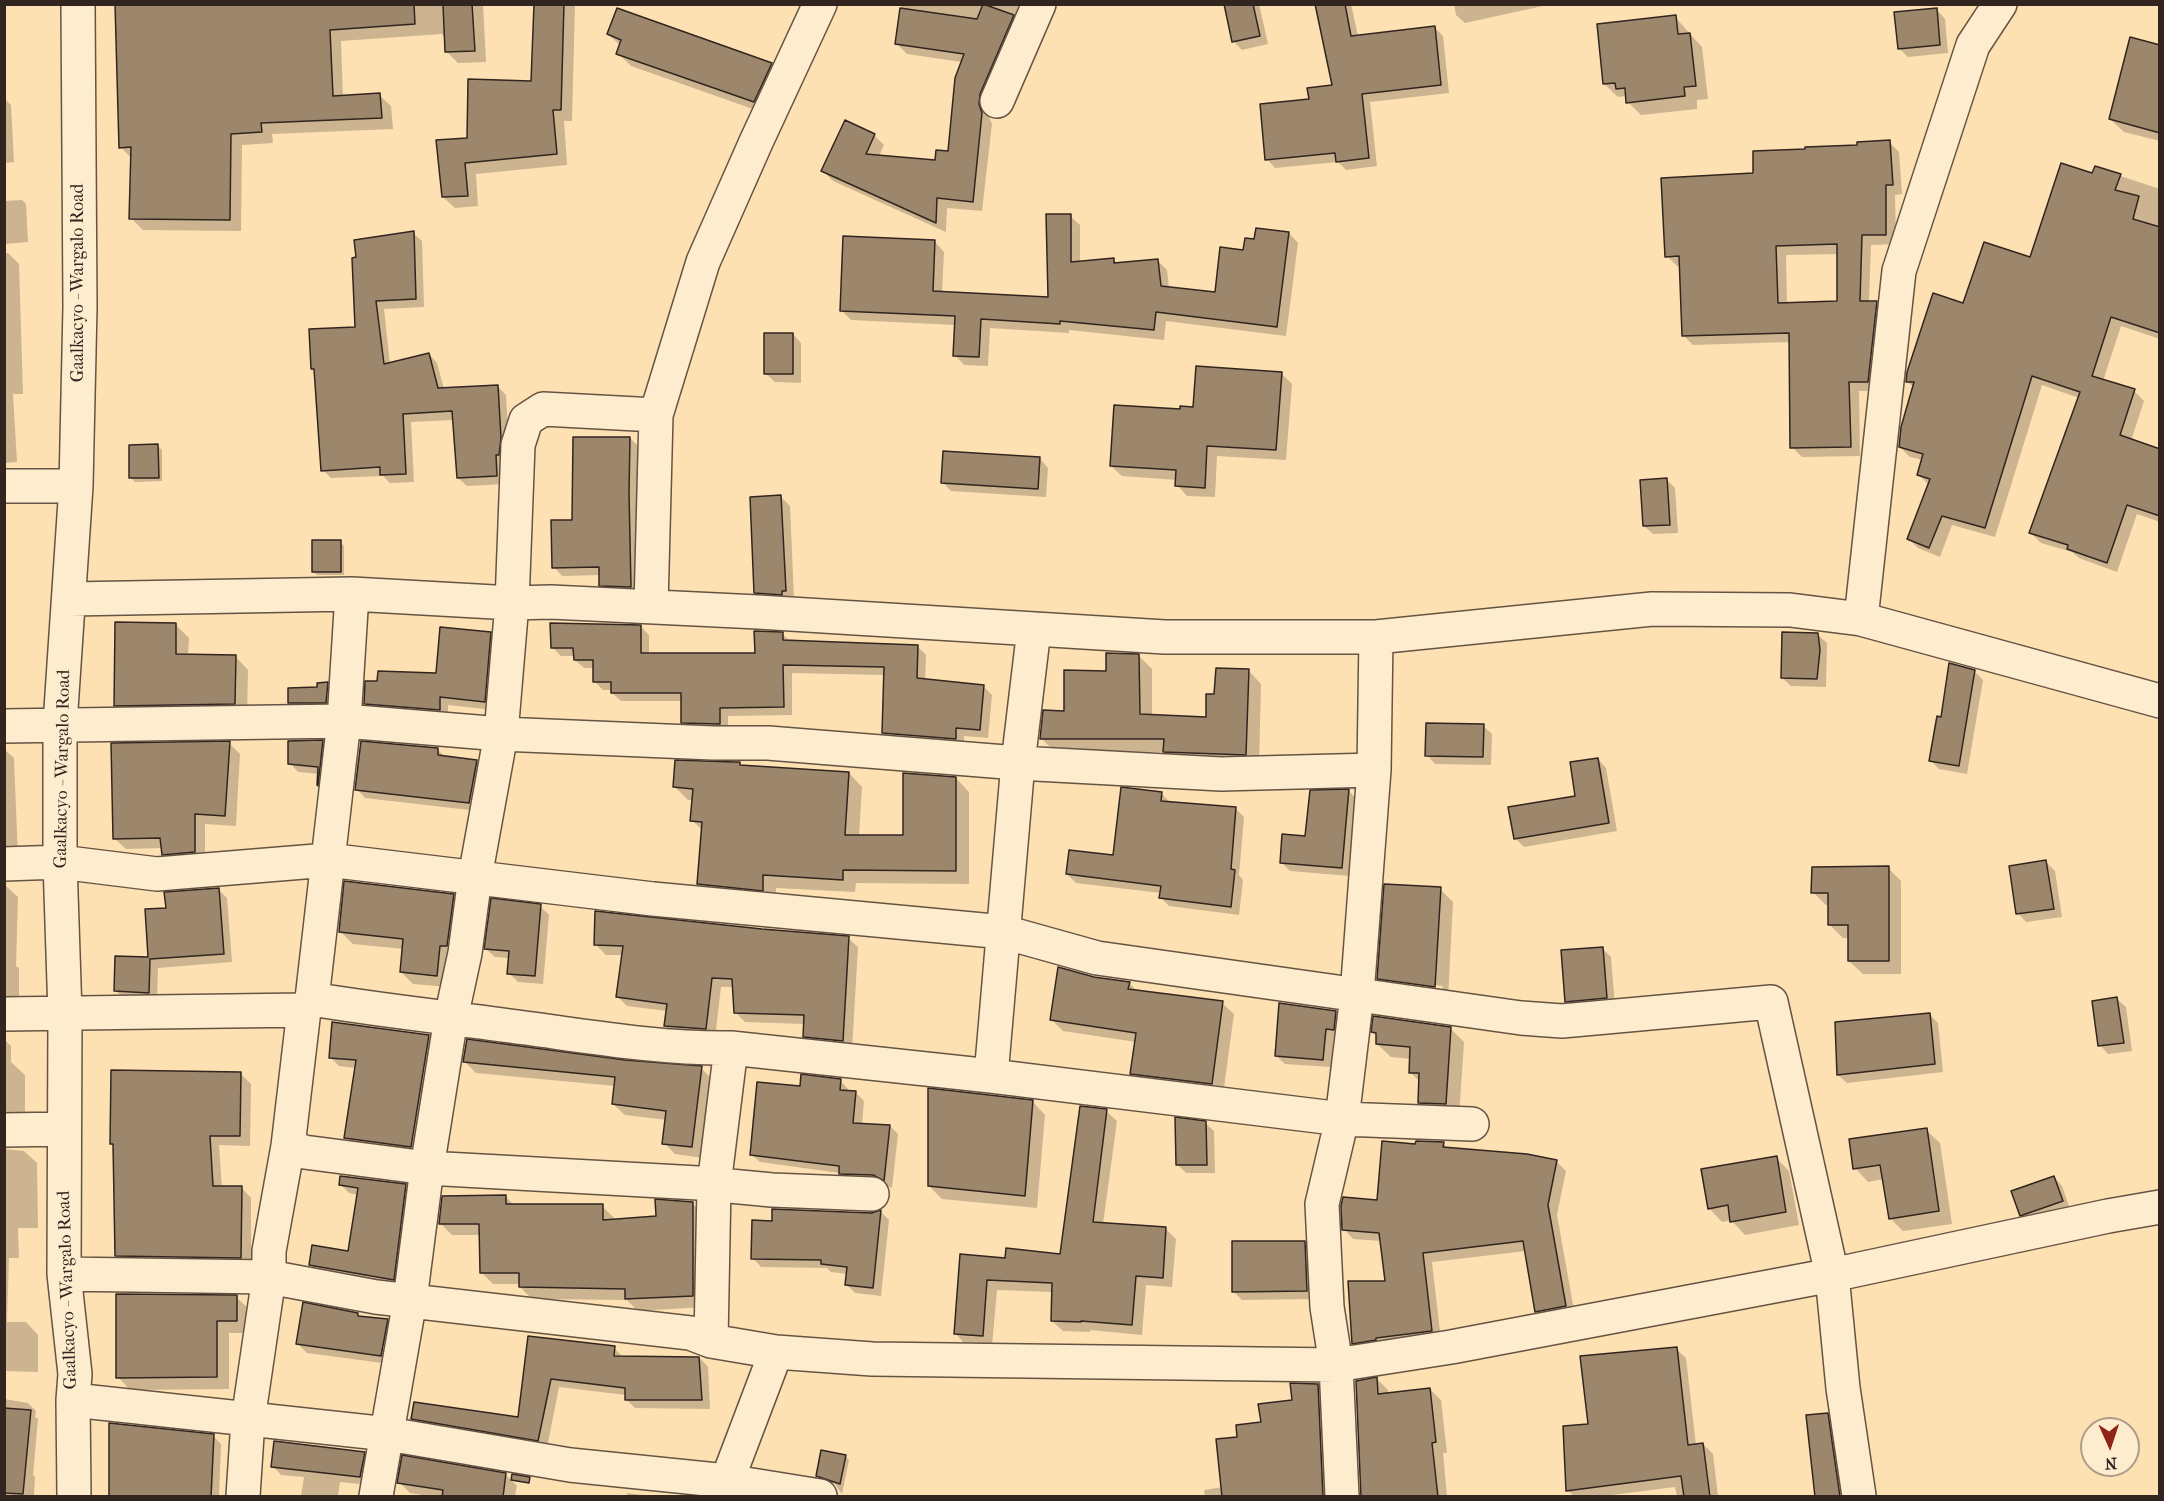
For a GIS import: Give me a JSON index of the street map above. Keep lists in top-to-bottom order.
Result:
{
  "streets": {
    "street": ["Gaalkacyo - Wargalo Road"]
  },
  "north": "bottom"
}
